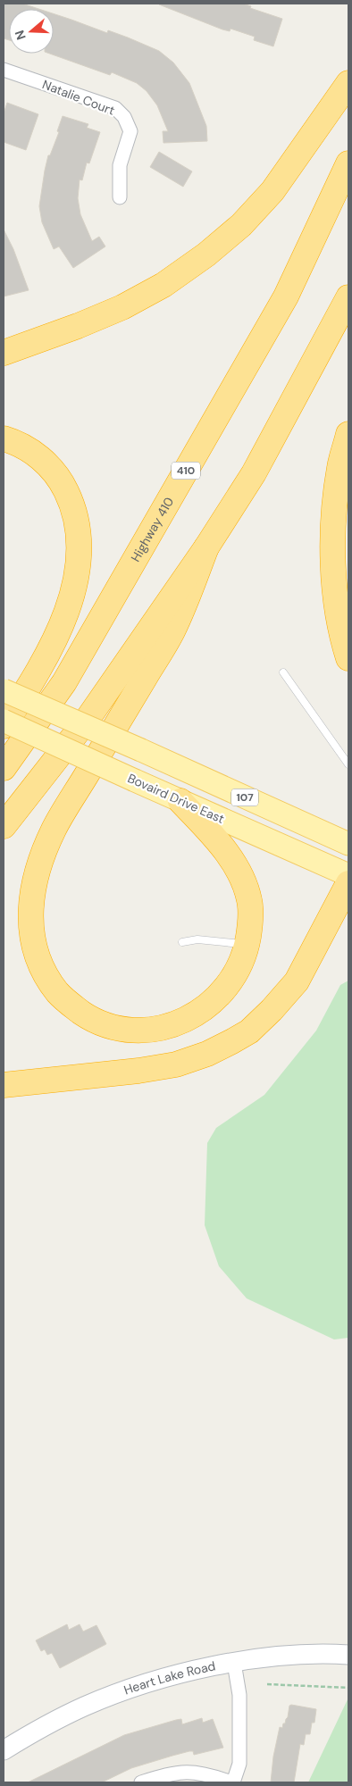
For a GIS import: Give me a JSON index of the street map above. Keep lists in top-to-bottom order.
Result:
{
  "streets": {
    "highway": ["410", "Highway 410"],
    "main road": ["107", "Bovaird Drive East"],
    "street": ["Natalie Court", "Heart Lake Road"]
  },
  "north": "left"
}
